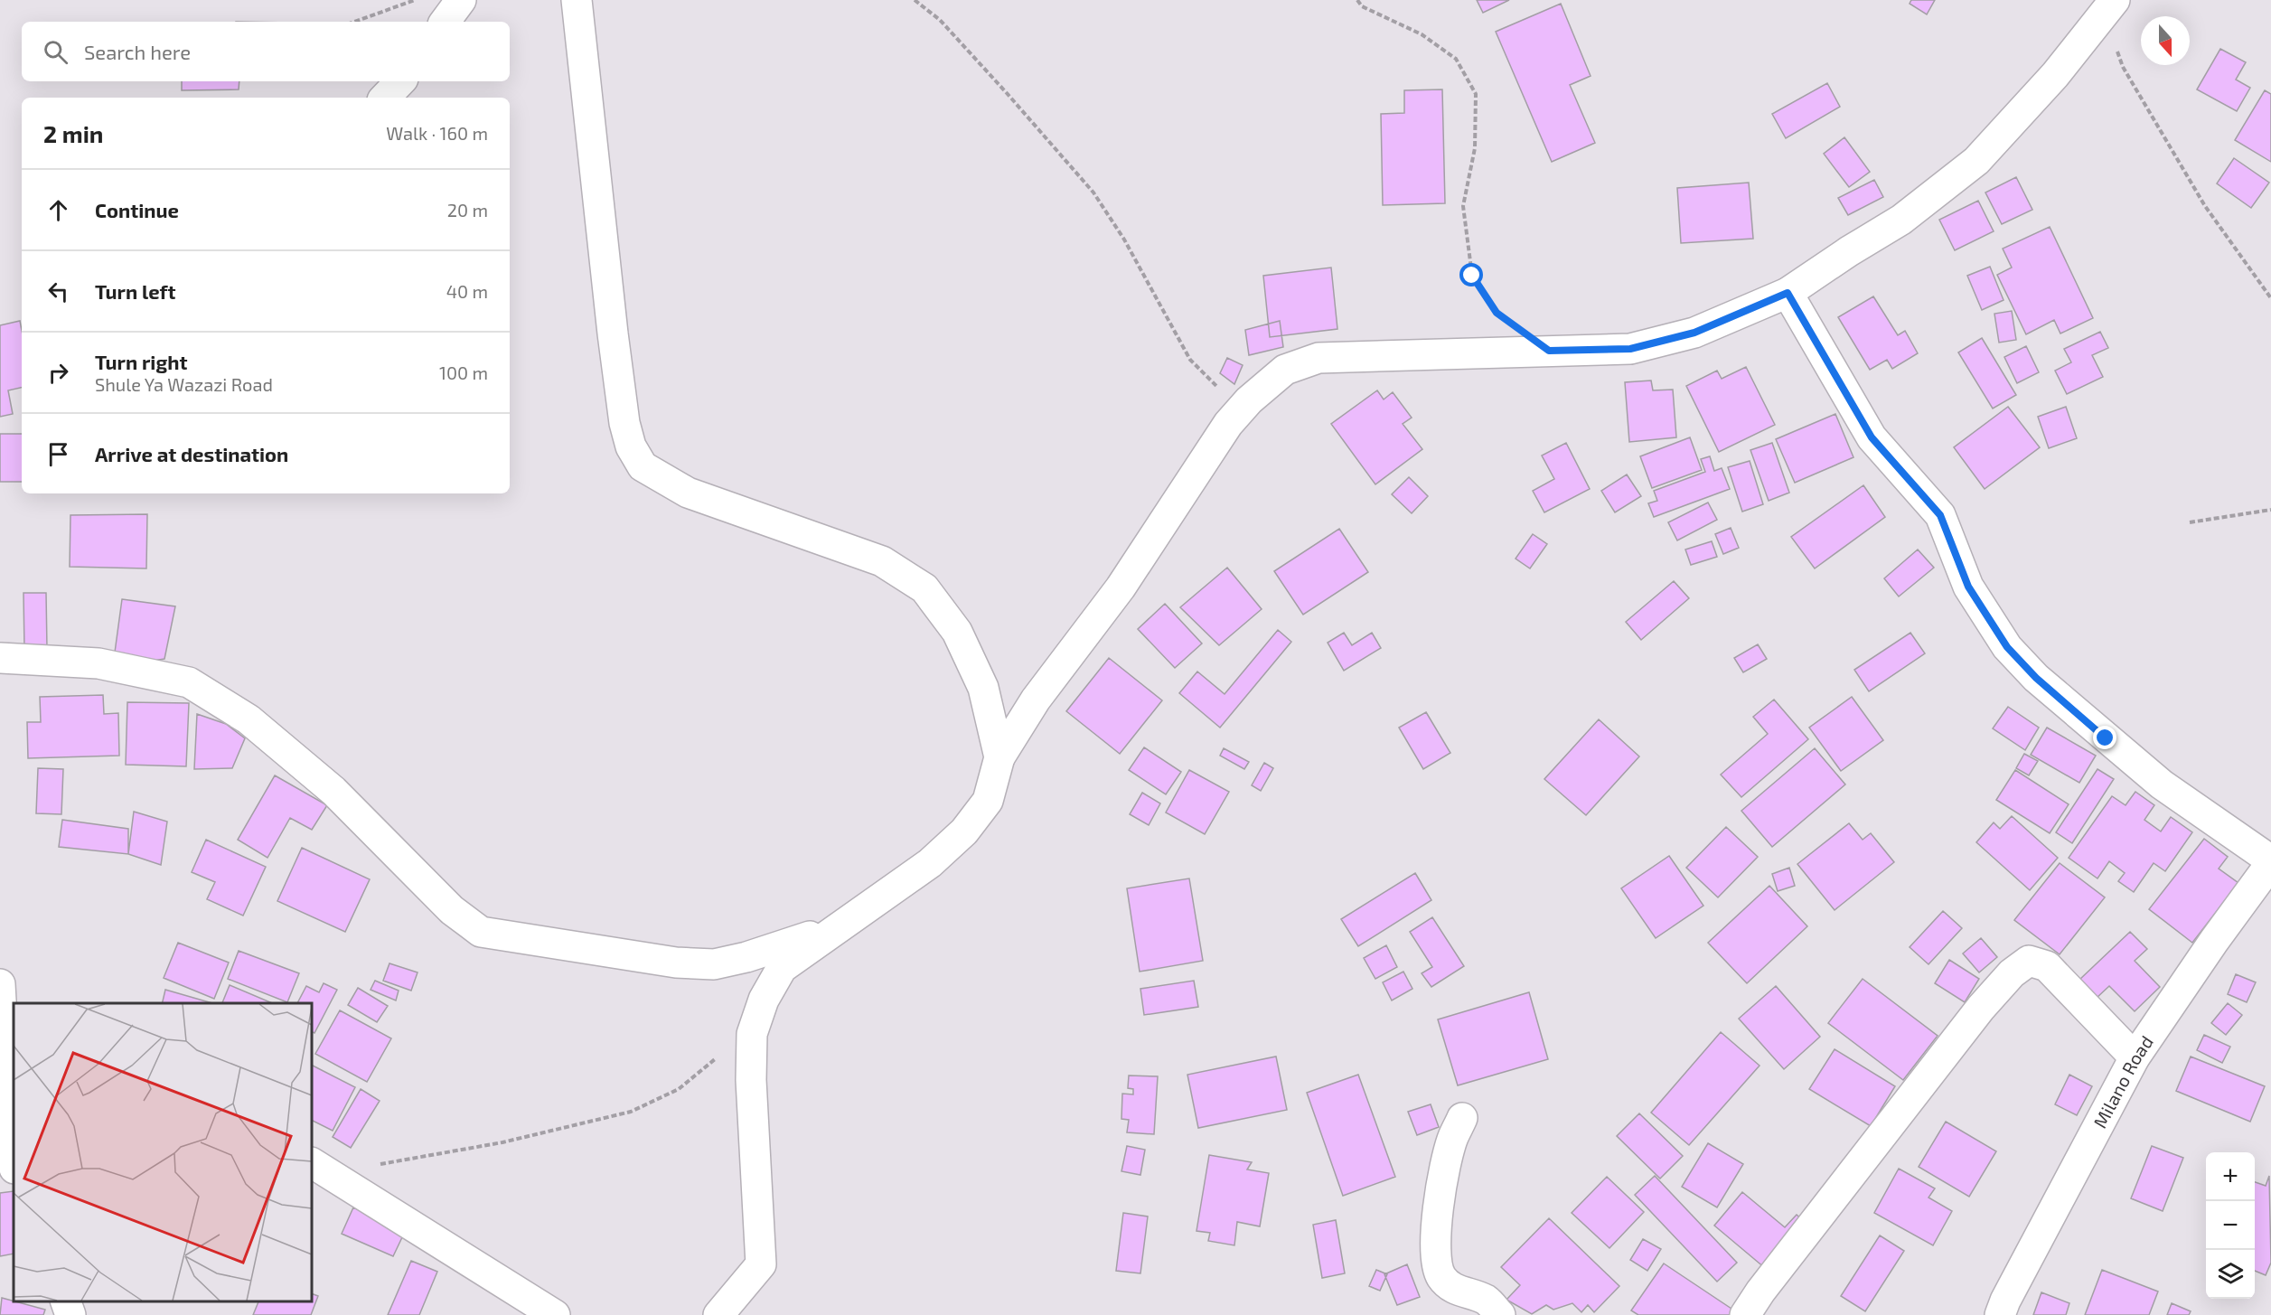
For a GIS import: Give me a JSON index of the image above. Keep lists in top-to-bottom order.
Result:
{
  "streets": {
    "street": ["Milano Road"]
  },
  "north": "bottom",
  "page": {
    "search": "Search here",
    "heading": ["2 min", "Walk · 160 m"],
    "list": [
      ["Continue", "20 m"],
      ["Turn left", "40 m"],
      ["Turn right", "Shule Ya Wazazi Road", "100 m"],
      "Arrive at destination"
    ],
    "map_buttons": ["+", "−"]
  }
}
